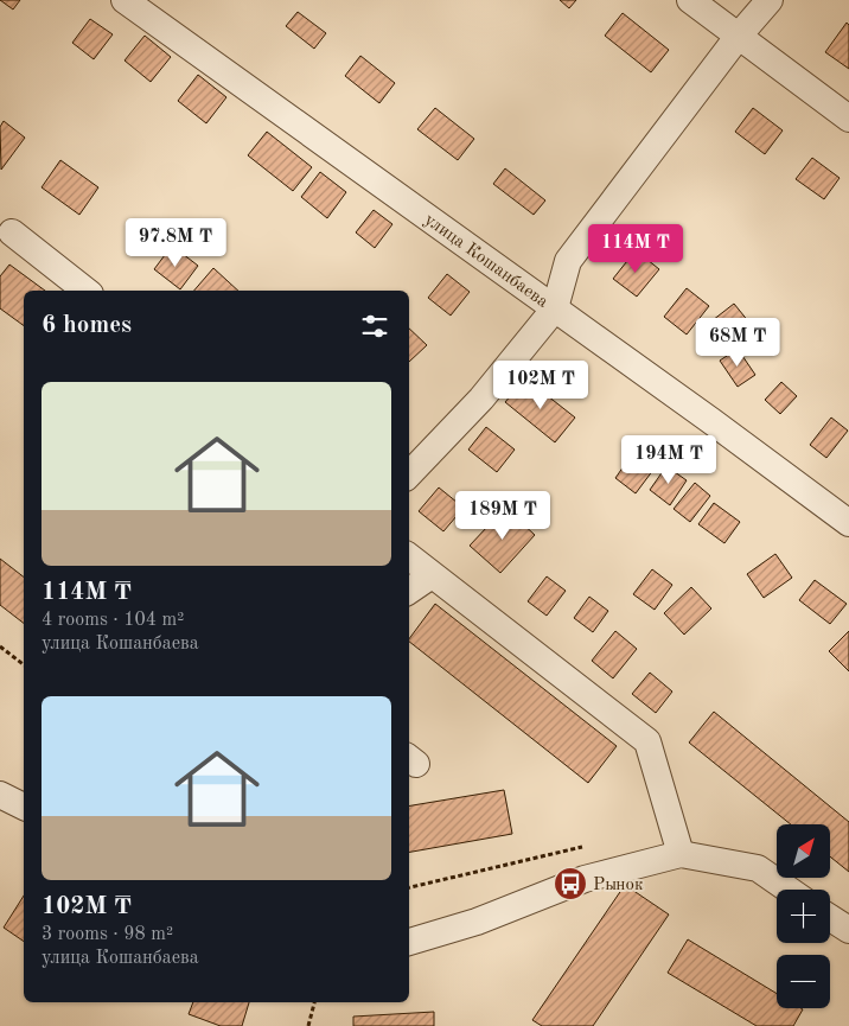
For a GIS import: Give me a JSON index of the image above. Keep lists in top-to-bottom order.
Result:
{
  "streets": {
    "street": ["улица Кошанбаева"]
  },
  "places": {
    "bus stop": ["Рынок"]
  },
  "north": "top right",
  "page": {
    "price": [
      "97.8M ₸",
      "114M ₸",
      "68M ₸",
      "102M ₸",
      "194M ₸",
      "189M ₸"
    ],
    "heading": "6 homes",
    "list": [
      {
        "name": "114M ₸",
        "note": "4 rooms · 104 m² · улица Кошанбаева"
      },
      {
        "name": "102M ₸",
        "note": "3 rooms · 98 m² · улица Кошанбаева"
      }
    ],
    "map_buttons": ["+", "−"]
  }
}
